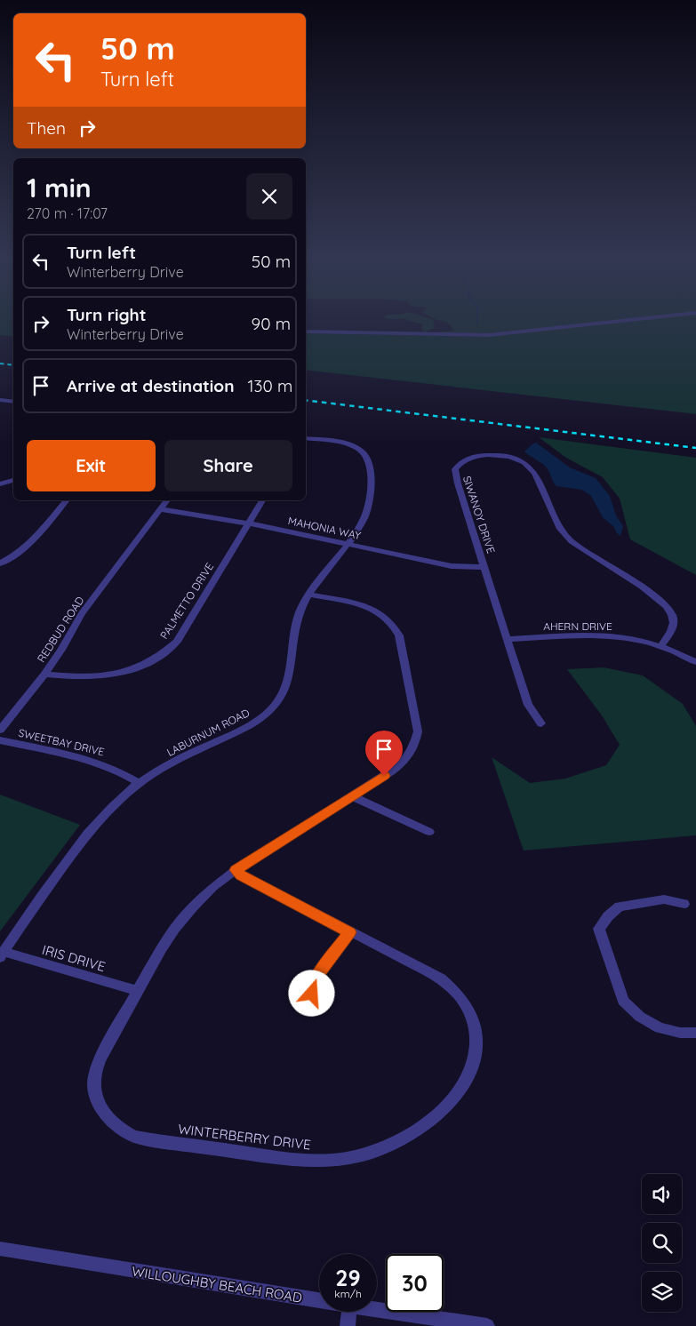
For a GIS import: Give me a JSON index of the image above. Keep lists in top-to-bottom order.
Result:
{
  "streets": {
    "street": [
      "SIWANOY DRIVE",
      "MAHONIA WAY",
      "PALMETTO DRIVE",
      "AHERN DRIVE",
      "REDBUD ROAD",
      "LABURNUM ROAD",
      "SWEETBAY DRIVE",
      "IRIS DRIVE",
      "WINTERBERRY DRIVE",
      "WILLOUGHBY BEACH ROAD"
    ]
  },
  "crossings": [
    ["SIWANOY DRIVE", "MAHONIA WAY"],
    ["SIWANOY DRIVE", "AHERN DRIVE"],
    ["MAHONIA WAY", "PALMETTO DRIVE"],
    ["MAHONIA WAY", "REDBUD ROAD"],
    ["MAHONIA WAY", "LABURNUM ROAD"],
    ["PALMETTO DRIVE", "REDBUD ROAD"],
    ["LABURNUM ROAD", "SWEETBAY DRIVE"],
    ["LABURNUM ROAD", "IRIS DRIVE"],
    ["LABURNUM ROAD", "WINTERBERRY DRIVE"],
    ["IRIS DRIVE", "WINTERBERRY DRIVE"]
  ],
  "page": {
    "turn": ["50 m", "Turn left"],
    "then": "Then",
    "heading": ["1 min", "270 m · 17:07"],
    "list": [
      {
        "name": "Turn left",
        "note": "Winterberry Drive",
        "value": "50 m"
      },
      {
        "name": "Turn right",
        "note": "Winterberry Drive",
        "value": "90 m"
      },
      {
        "name": "Arrive at destination",
        "value": "130 m"
      }
    ],
    "buttons": ["Exit", "Share"],
    "speed": "29 km/h",
    "limit": "30"
  }
}
